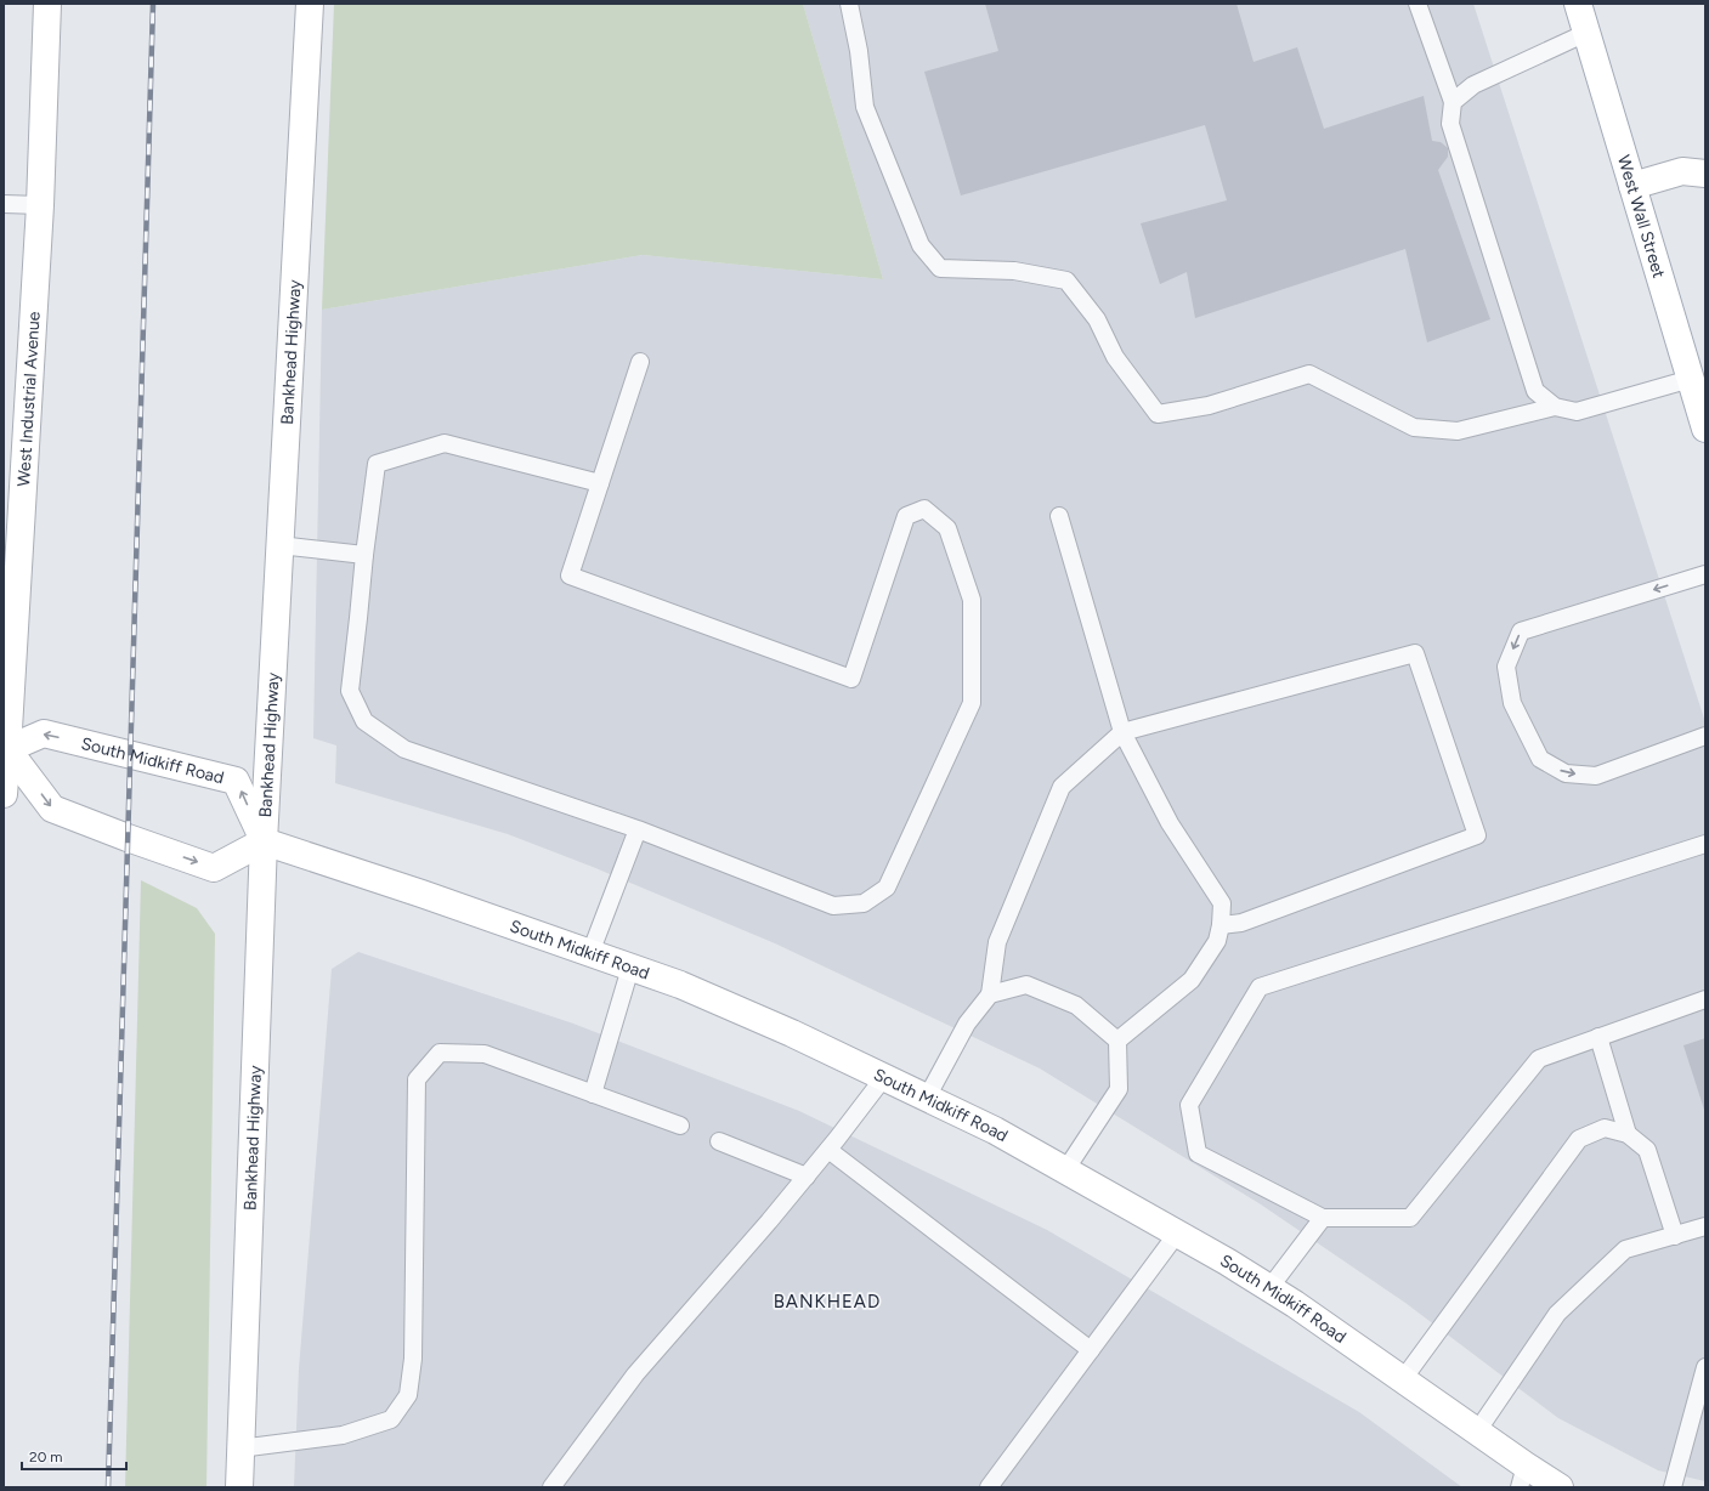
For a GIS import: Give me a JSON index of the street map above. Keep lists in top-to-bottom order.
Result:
{
  "streets": {
    "main road": [
      "West Wall Street",
      "Bankhead Highway",
      "West Industrial Avenue",
      "South Midkiff Road"
    ]
  },
  "crossings": [
    ["Bankhead Highway", "South Midkiff Road"],
    ["West Industrial Avenue", "South Midkiff Road"]
  ],
  "districts": ["BANKHEAD"],
  "scale_bar": "20 m"
}
